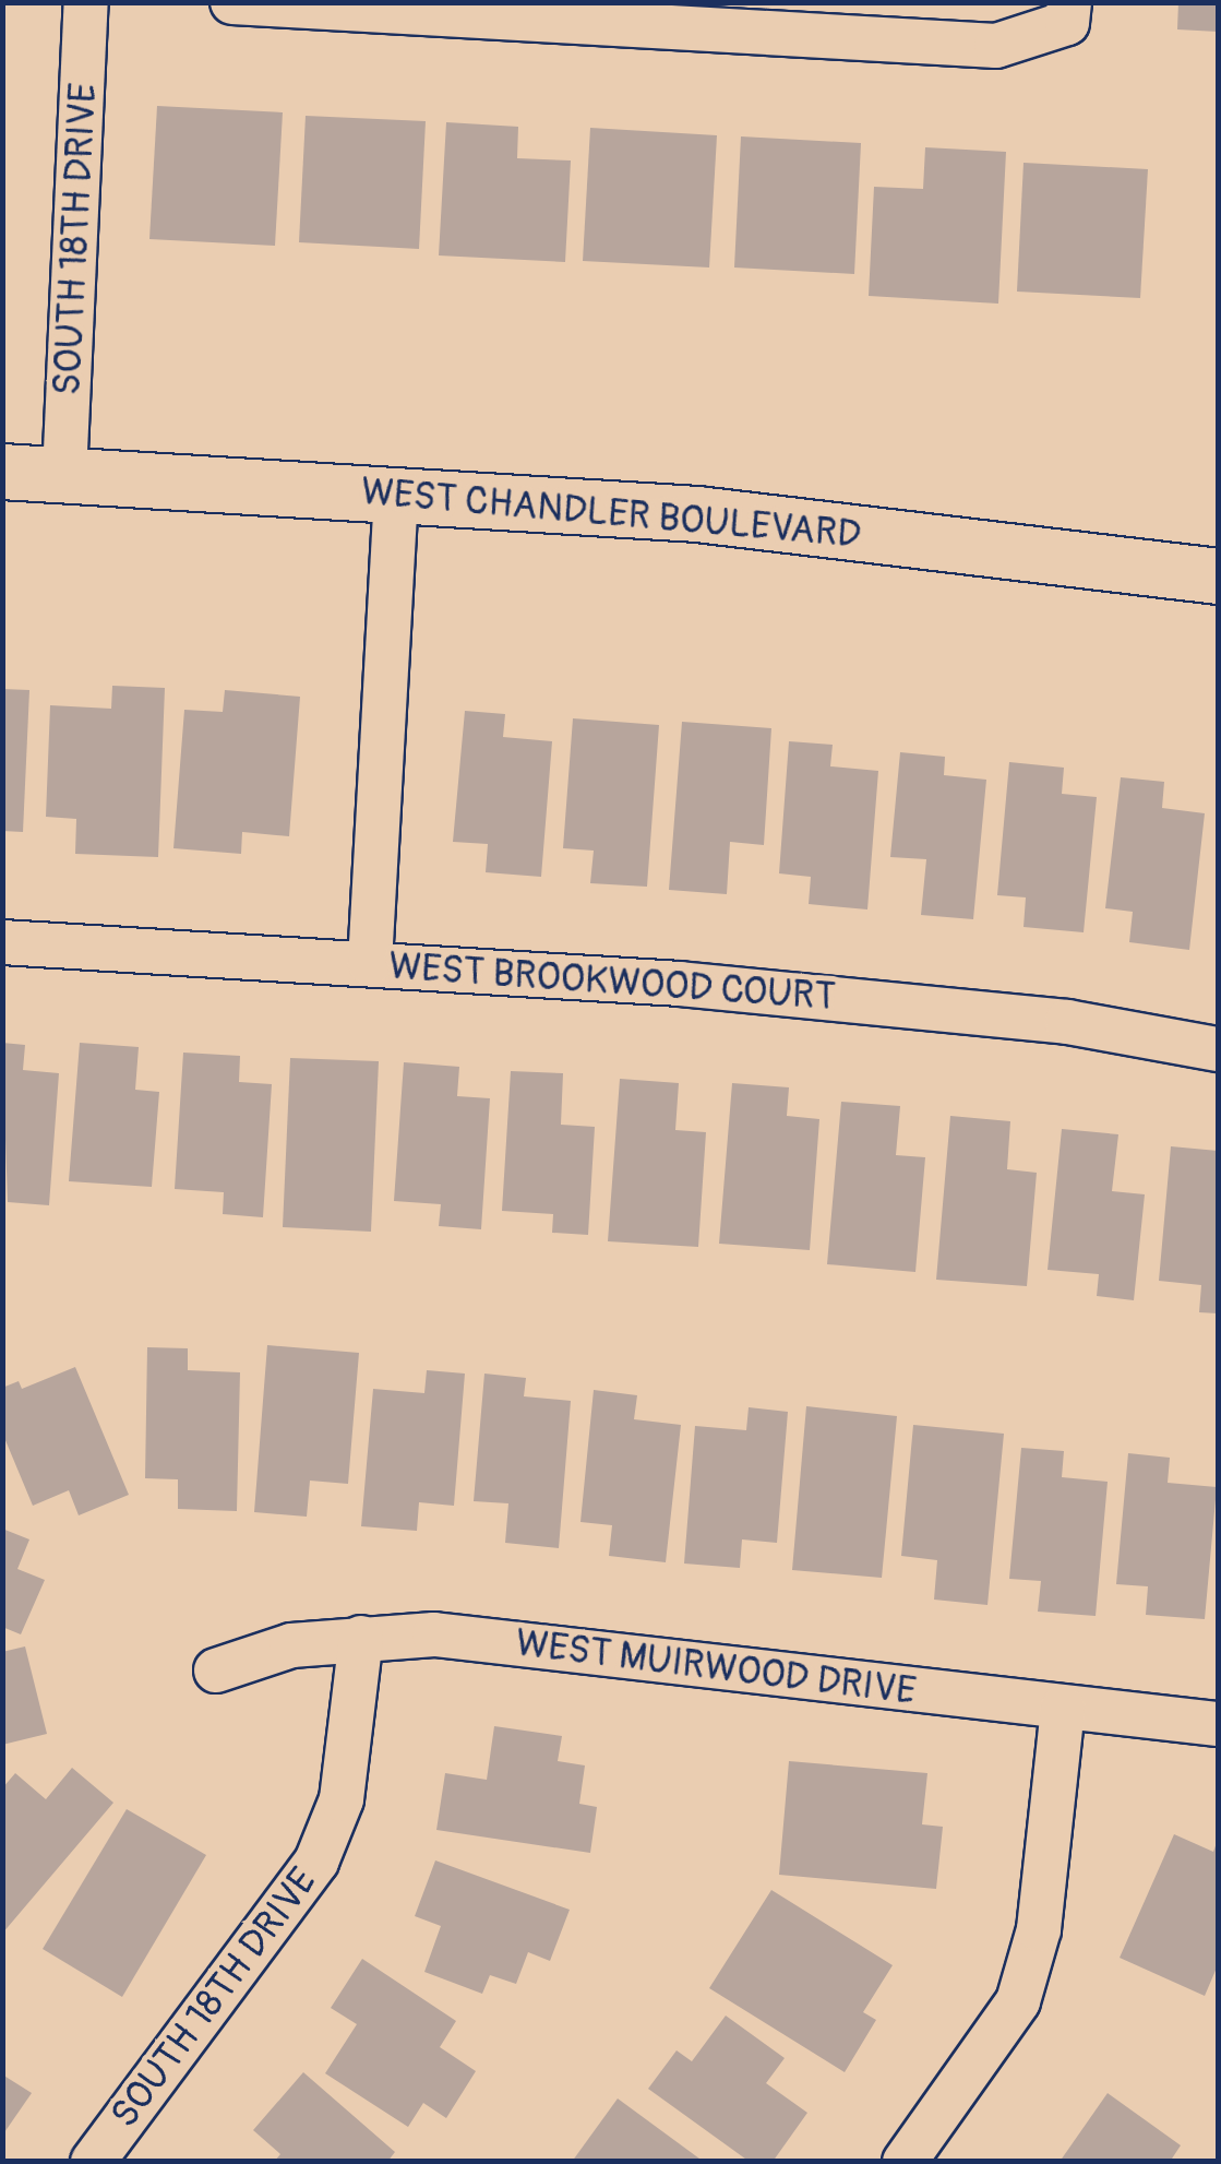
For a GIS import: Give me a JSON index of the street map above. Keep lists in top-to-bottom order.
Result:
{
  "streets": {
    "street": [
      "SOUTH 18TH DRIVE",
      "WEST CHANDLER BOULEVARD",
      "WEST BROOKWOOD COURT",
      "WEST MUIRWOOD DRIVE"
    ]
  },
  "crossings": [
    ["SOUTH 18TH DRIVE", "WEST CHANDLER BOULEVARD"],
    ["SOUTH 18TH DRIVE", "WEST MUIRWOOD DRIVE"]
  ]
}
